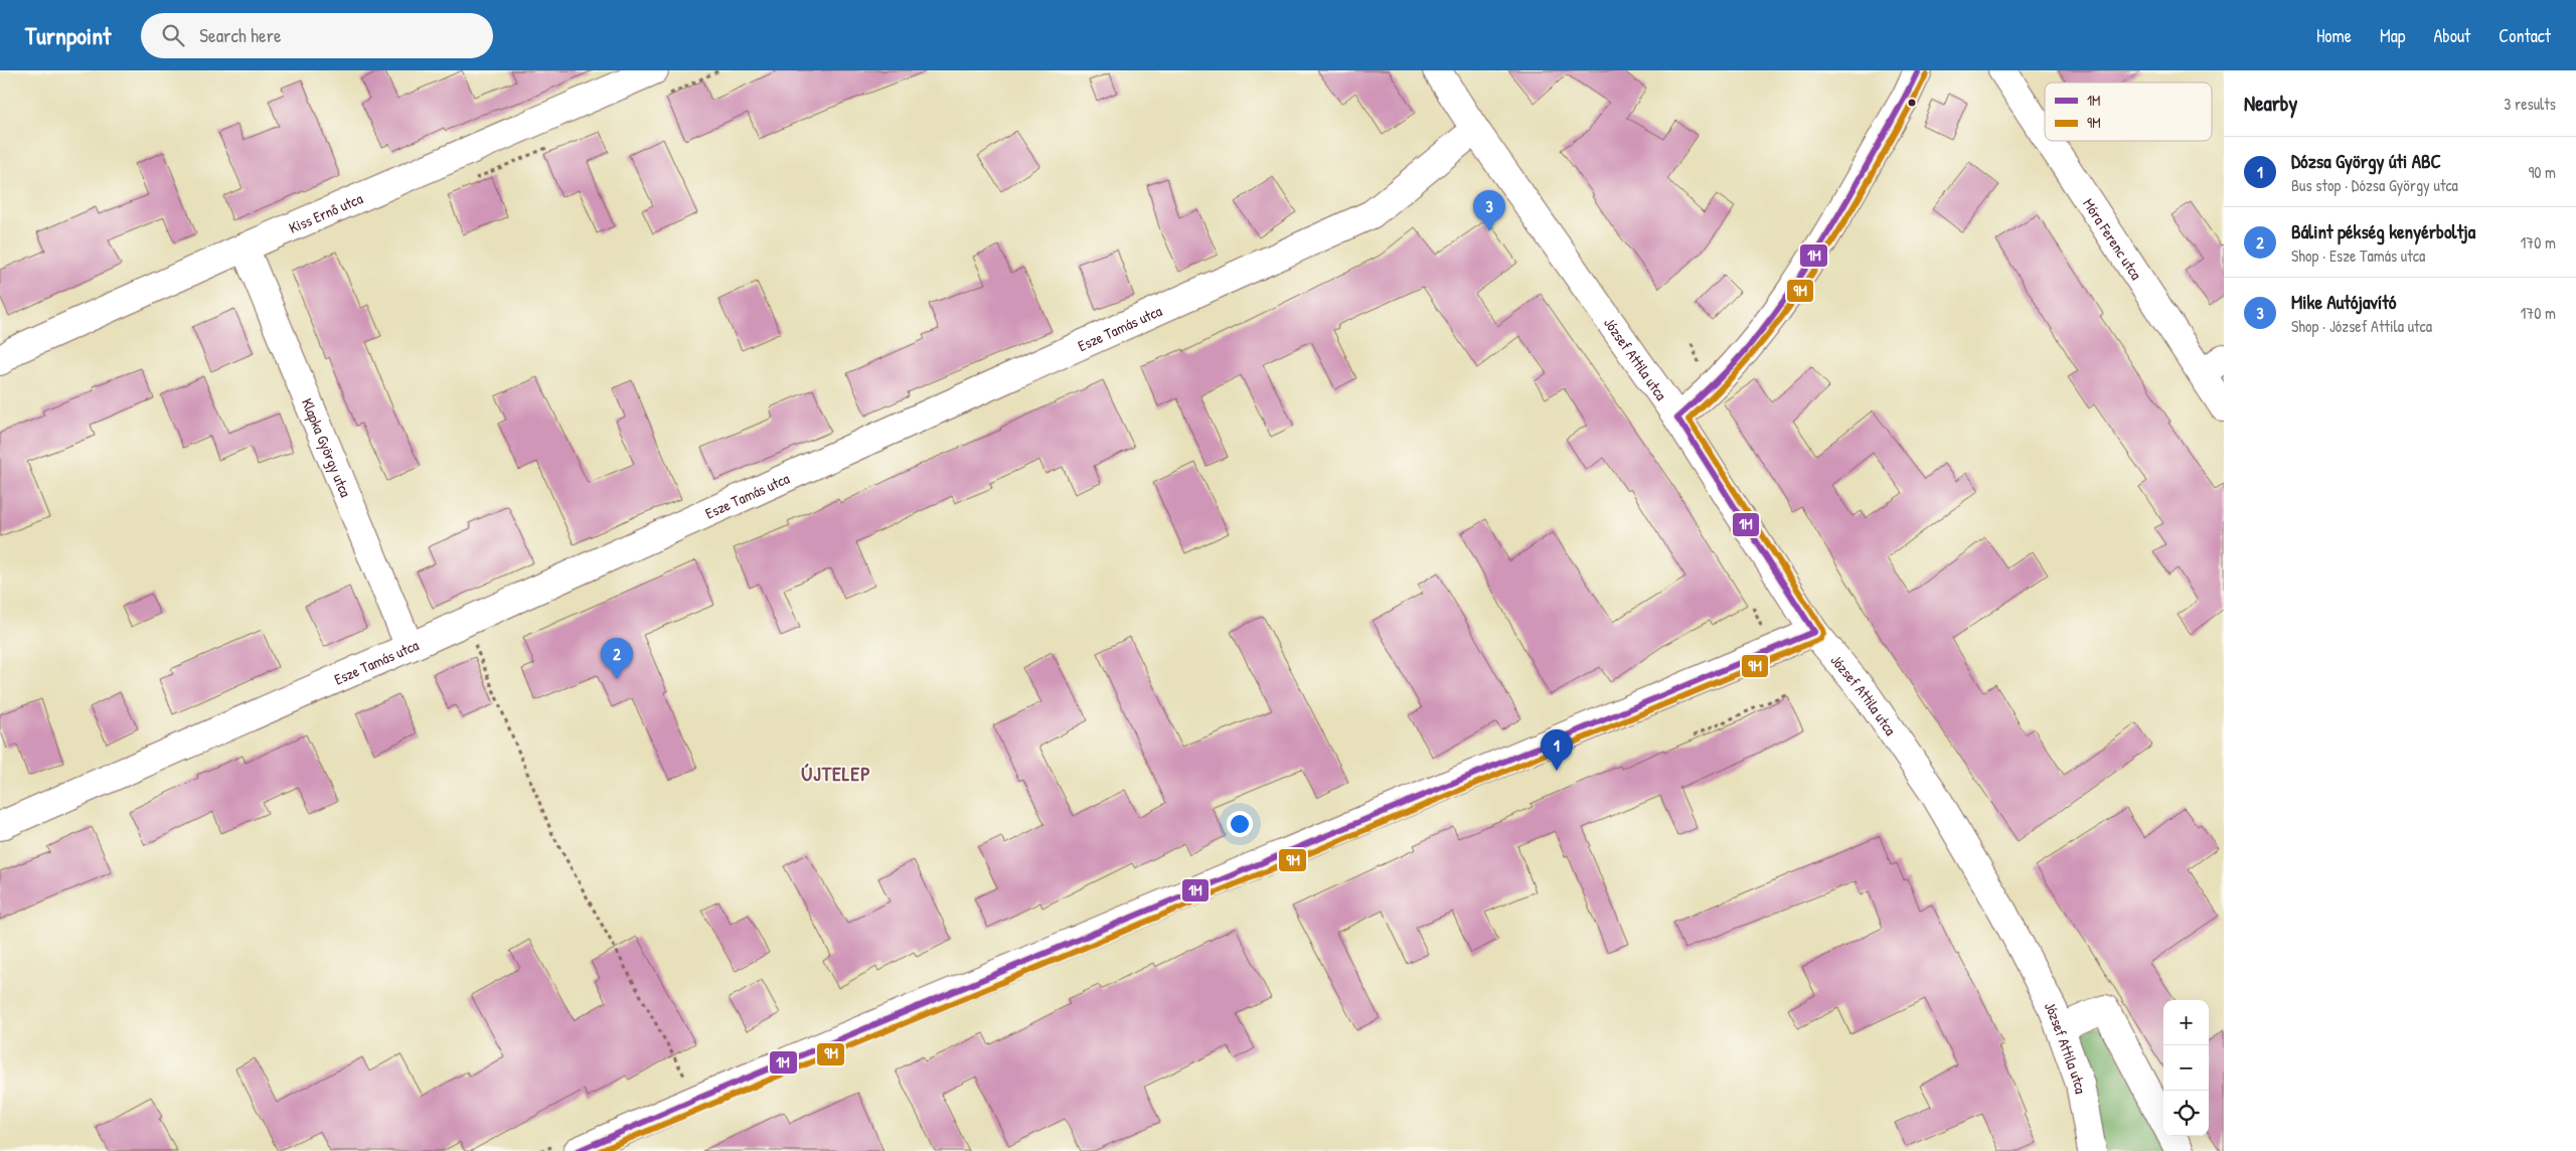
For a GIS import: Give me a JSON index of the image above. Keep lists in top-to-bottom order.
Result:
{
  "streets": {
    "street": [
      "Kiss Ernő utca",
      "Móra Ferenc utca",
      "Esze Tamás utca",
      "József Attila utca",
      "Klapka György utca"
    ]
  },
  "crossings": [
    ["Kiss Ernő utca", "Klapka György utca"],
    ["Esze Tamás utca", "József Attila utca"],
    ["Esze Tamás utca", "Klapka György utca"]
  ],
  "districts": ["ÚJTELEP"],
  "lines": ["transit line 1M", "transit line 9M"],
  "legend": ["1M", "9M"],
  "page": {
    "header": "Turnpoint",
    "search": "Search here",
    "nav": [
      "Home",
      "Map",
      "About",
      "Contact"
    ],
    "heading": ["Nearby", "3 results"],
    "list": [
      {
        "mark": "1",
        "name": "Dózsa György úti ABC",
        "note": "Bus stop · Dózsa György utca",
        "value": "90 m"
      },
      {
        "mark": "2",
        "name": "Bálint pékség kenyérboltja",
        "note": "Shop · Esze Tamás utca",
        "value": "170 m"
      },
      {
        "mark": "3",
        "name": "Mike Autójavító",
        "note": "Shop · József Attila utca",
        "value": "170 m"
      }
    ],
    "pins": ["3", "2", "1"],
    "map_buttons": ["+", "−"]
  }
}
